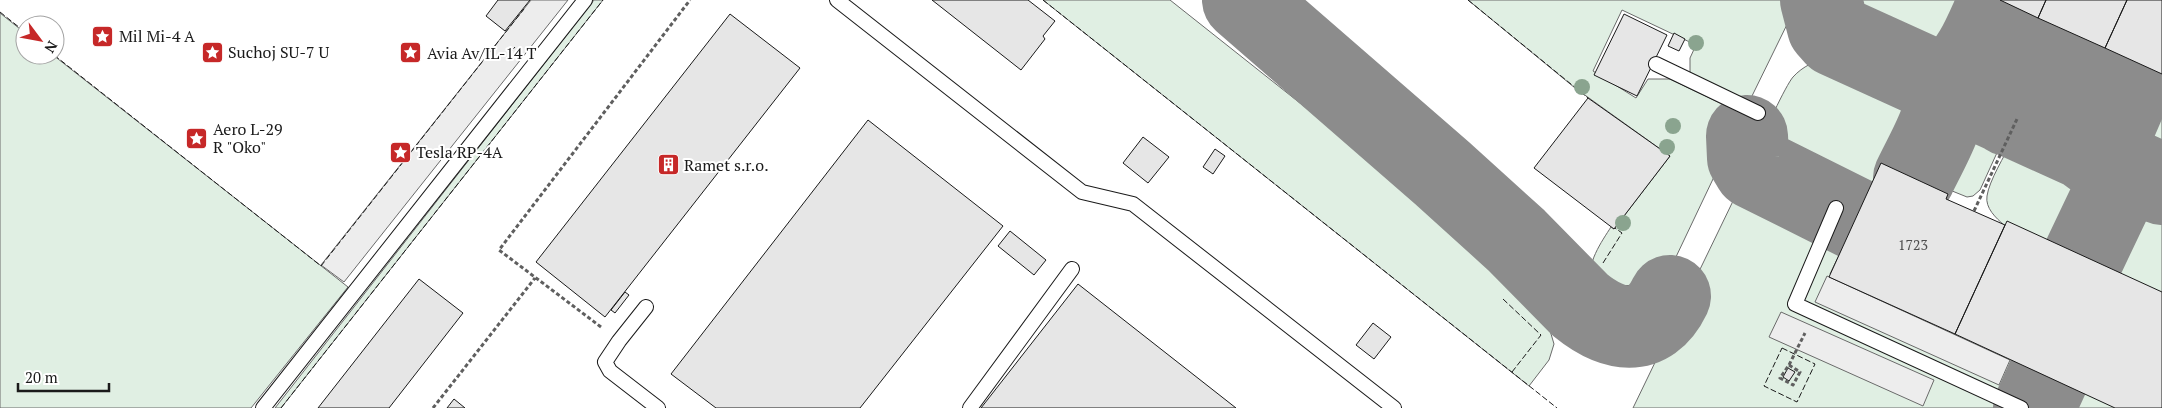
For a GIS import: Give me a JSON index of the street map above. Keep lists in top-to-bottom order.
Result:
{
  "places": {
    "place": [
      "Mil Mi-4 A",
      "Suchoj SU-7 U",
      "Avia Av/IL-14 T",
      "Aero L-29 R \"Oko\"",
      "Tesla RP-4A"
    ],
    "building": ["Ramet s.r.o."]
  },
  "house_numbers": ["1723"],
  "scale_bar": "20 m",
  "north": "bottom right"
}
